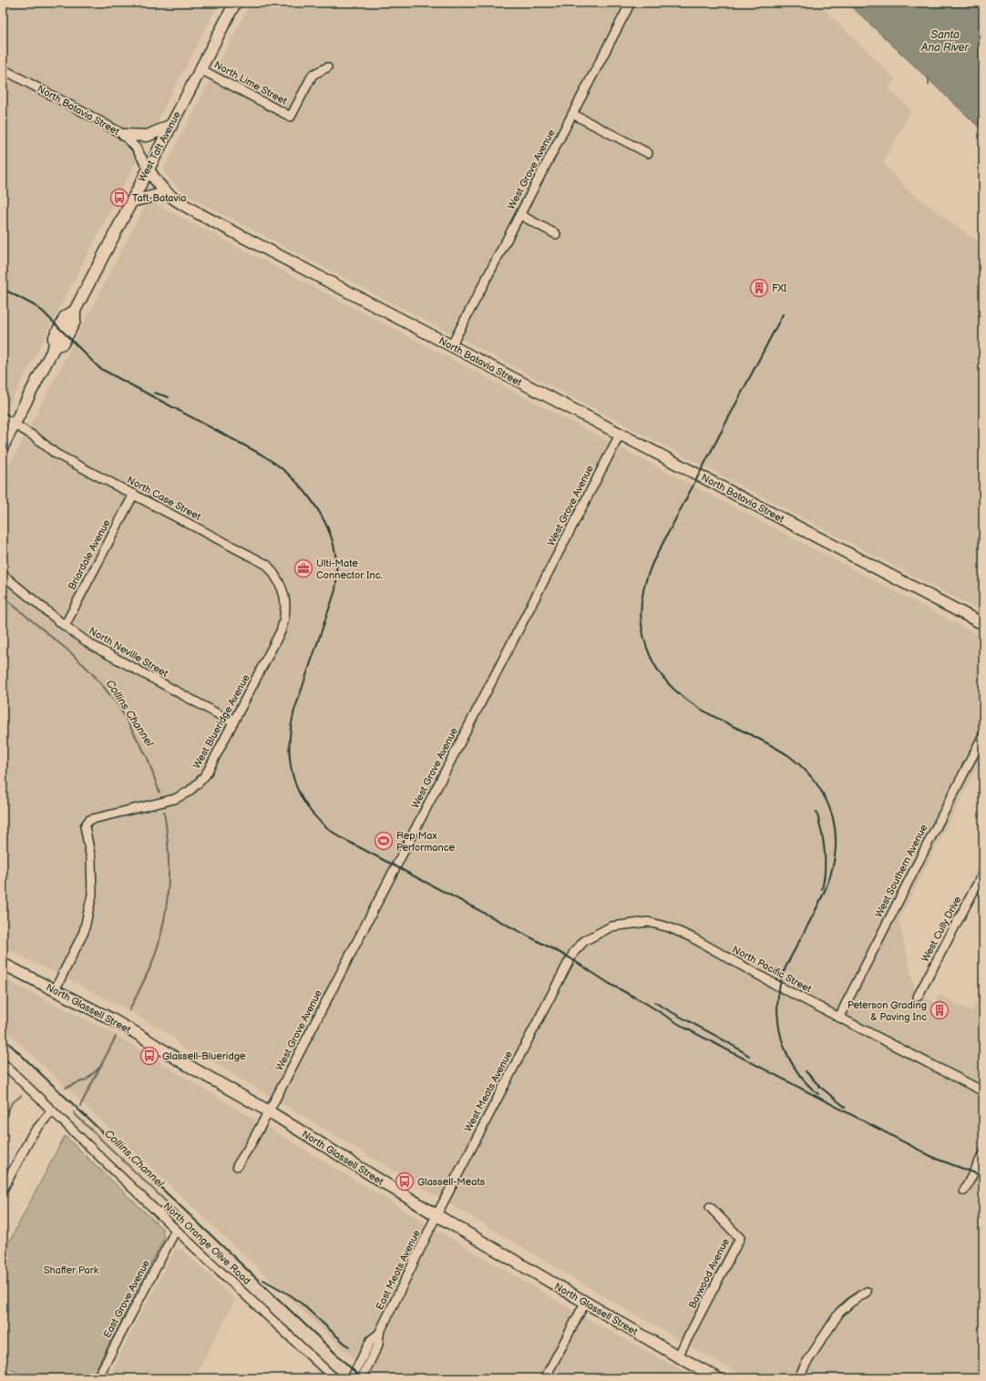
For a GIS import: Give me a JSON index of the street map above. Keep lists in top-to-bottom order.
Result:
{
  "streets": {
    "main road": ["North Batavia Street", "West Taft Avenue", "North Glassell Street"],
    "street": [
      "North Lime Street",
      "West Grove Avenue",
      "North Case Street",
      "Briardale Avenue",
      "North Neville Street",
      "West Blueridge Avenue",
      "West Southern Avenue",
      "West Cully Drive",
      "North Pacific Street",
      "West Meats Avenue",
      "North Orange Olive Road",
      "East Meats Avenue",
      "Baywood Avenue",
      "East Grove Avenue"
    ]
  },
  "crossings": [
    ["North Lime Street", "West Taft Avenue"],
    ["North Batavia Street", "West Taft Avenue"],
    ["North Batavia Street", "West Grove Avenue"],
    ["West Taft Avenue", "North Case Street"],
    ["West Grove Avenue", "North Glassell Street"],
    ["North Case Street", "Briardale Avenue"],
    ["North Case Street", "West Blueridge Avenue"],
    ["Briardale Avenue", "North Neville Street"],
    ["North Neville Street", "West Blueridge Avenue"],
    ["West Blueridge Avenue", "North Glassell Street"],
    ["West Southern Avenue", "North Pacific Street"],
    ["North Pacific Street", "West Meats Avenue"],
    ["North Glassell Street", "West Meats Avenue"],
    ["North Glassell Street", "East Meats Avenue"],
    ["North Glassell Street", "Baywood Avenue"],
    ["West Meats Avenue", "East Meats Avenue"],
    ["North Orange Olive Road", "East Grove Avenue"]
  ],
  "water": ["Santa Ana River", "Collins Channel"],
  "parks": ["Shaffer Park"],
  "places": {
    "bus stop": ["Taft-Batavia", "Glassell-Blueridge", "Glassell-Meats"],
    "building": ["FXI", "Peterson Grading & Paving Inc"],
    "office": ["Ulti-Mate Connector Inc."],
    "sports": ["Rep Max Performance"]
  }
}
